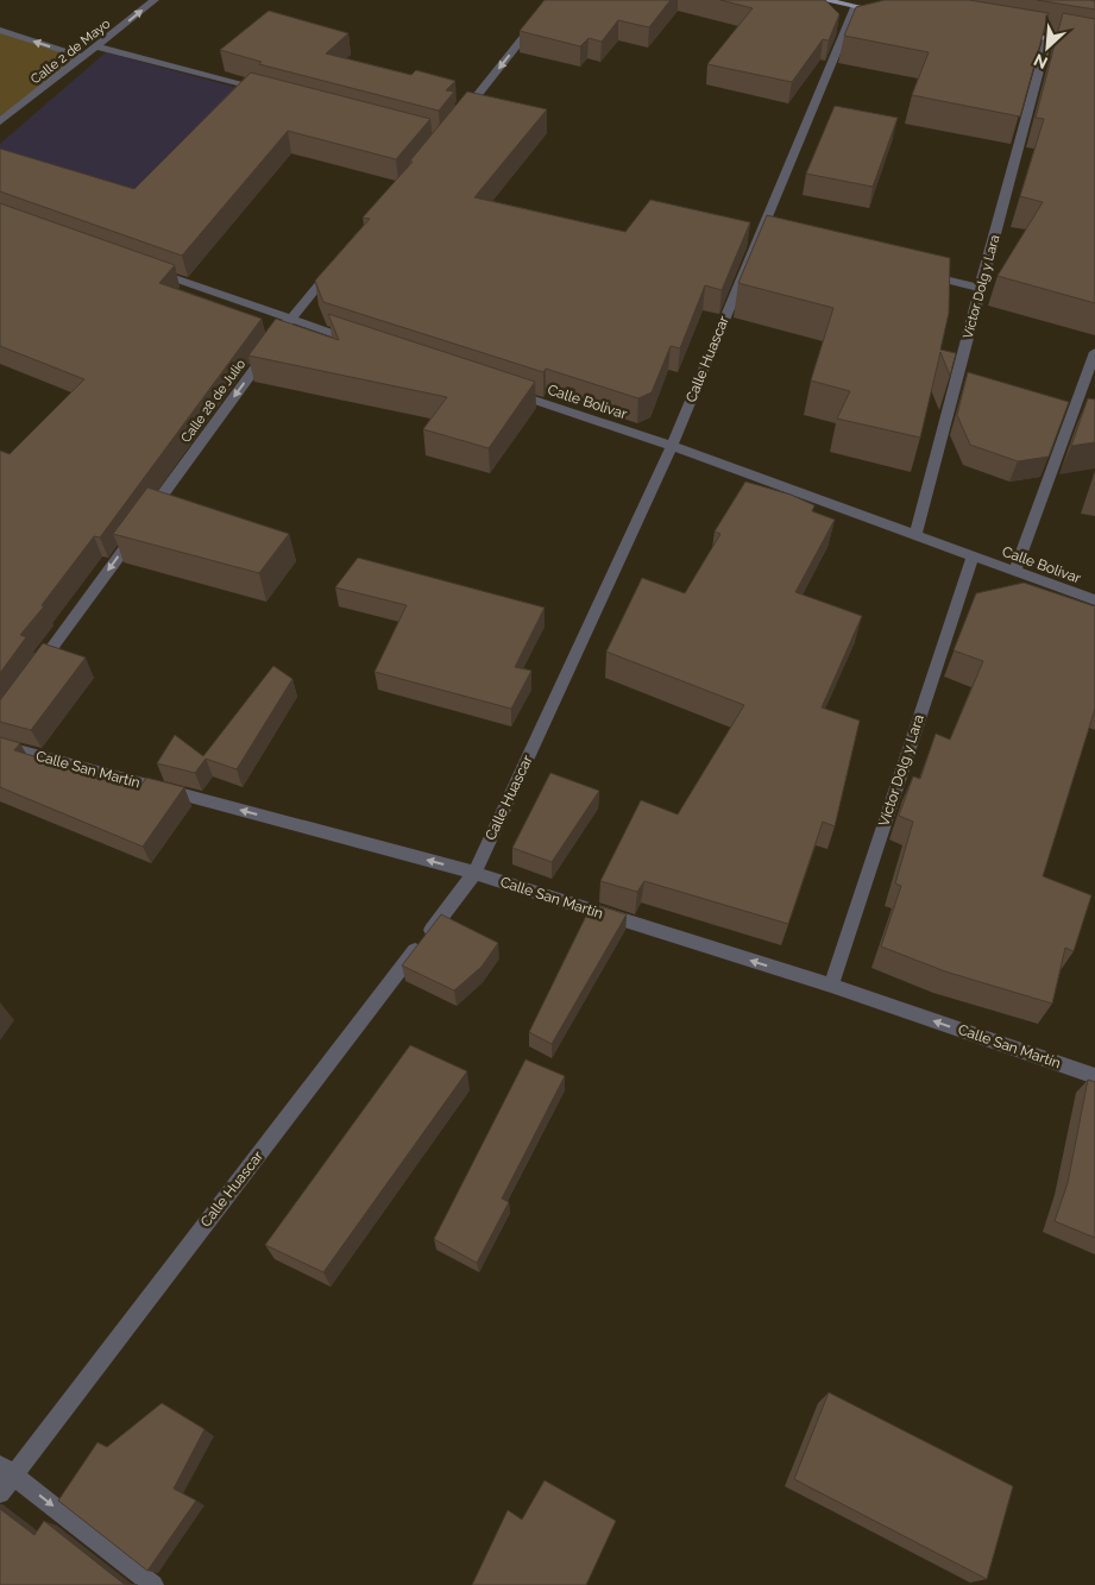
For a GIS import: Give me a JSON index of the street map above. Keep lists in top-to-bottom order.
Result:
{
  "streets": {
    "street": [
      "Calle 2 de Mayo",
      "Víctor Dolg y Lara",
      "Calle Huascar",
      "Calle 28 de Julio",
      "Calle Bolivar",
      "Calle San Martín"
    ]
  },
  "crossings": [
    ["Víctor Dolg y Lara", "Calle Bolivar"],
    ["Víctor Dolg y Lara", "Calle San Martín"],
    ["Calle Huascar", "Calle Bolivar"],
    ["Calle Huascar", "Calle San Martín"]
  ],
  "one_way": ["Calle 2 de Mayo", "Calle 28 de Julio", "Calle San Martín"],
  "north": "bottom left"
}
